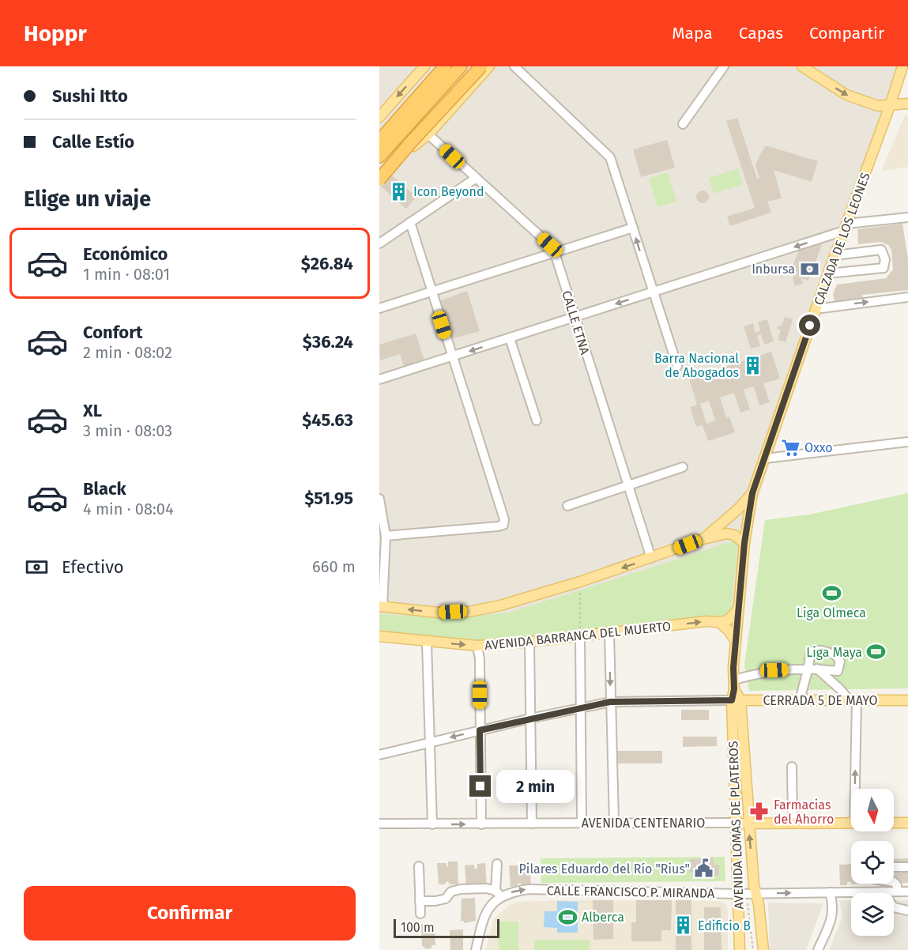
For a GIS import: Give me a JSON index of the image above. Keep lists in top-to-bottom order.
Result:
{
  "streets": {
    "main road": [
      "CALZADA DE LOS LEONES",
      "AVENIDA BARRANCA DEL MUERTO",
      "CERRADA 5 DE MAYO",
      "AVENIDA CENTENARIO",
      "AVENIDA LOMAS DE PLATEROS"
    ],
    "street": ["CALLE ETNA", "CALLE FRANCISCO P. MIRANDA"]
  },
  "crossings": [
    ["CALZADA DE LOS LEONES", "CERRADA 5 DE MAYO"],
    ["CALZADA DE LOS LEONES", "AVENIDA LOMAS DE PLATEROS"],
    ["CERRADA 5 DE MAYO", "AVENIDA LOMAS DE PLATEROS"],
    ["AVENIDA CENTENARIO", "AVENIDA LOMAS DE PLATEROS"],
    ["AVENIDA LOMAS DE PLATEROS", "CALLE FRANCISCO P. MIRANDA"]
  ],
  "one_way": ["CALLE FRANCISCO P. MIRANDA"],
  "places": {
    "building": ["Icon Beyond", "Barra Nacional de Abogados", "Edificio B"],
    "bank": ["Inbursa"],
    "supermarket": ["Oxxo"],
    "sports": ["Liga Olmeca", "Liga Maya", "Alberca"],
    "pharmacy": ["Farmacias del Ahorro"],
    "public building": ["Pilares Eduardo del Río \"Rius\""]
  },
  "scale_bar": "100 m",
  "north": "bottom",
  "page": {
    "header": "Hoppr",
    "nav": ["Mapa", "Capas", "Compartir"],
    "banner": ["Sushi Itto", "Calle Estío"],
    "heading": "Elige un viaje",
    "list": [
      {
        "name": "Económico",
        "note": "1 min · 08:01",
        "value": "$26.84"
      },
      {
        "name": "Confort",
        "note": "2 min · 08:02",
        "value": "$36.24"
      },
      {
        "name": "XL",
        "note": "3 min · 08:03",
        "value": "$45.63"
      },
      {
        "name": "Black",
        "note": "4 min · 08:04",
        "value": "$51.95"
      }
    ],
    "pay": ["Efectivo", "660 m"],
    "bubble": "2 min",
    "buttons": "Confirmar",
    "scale": "100 m"
  }
}
